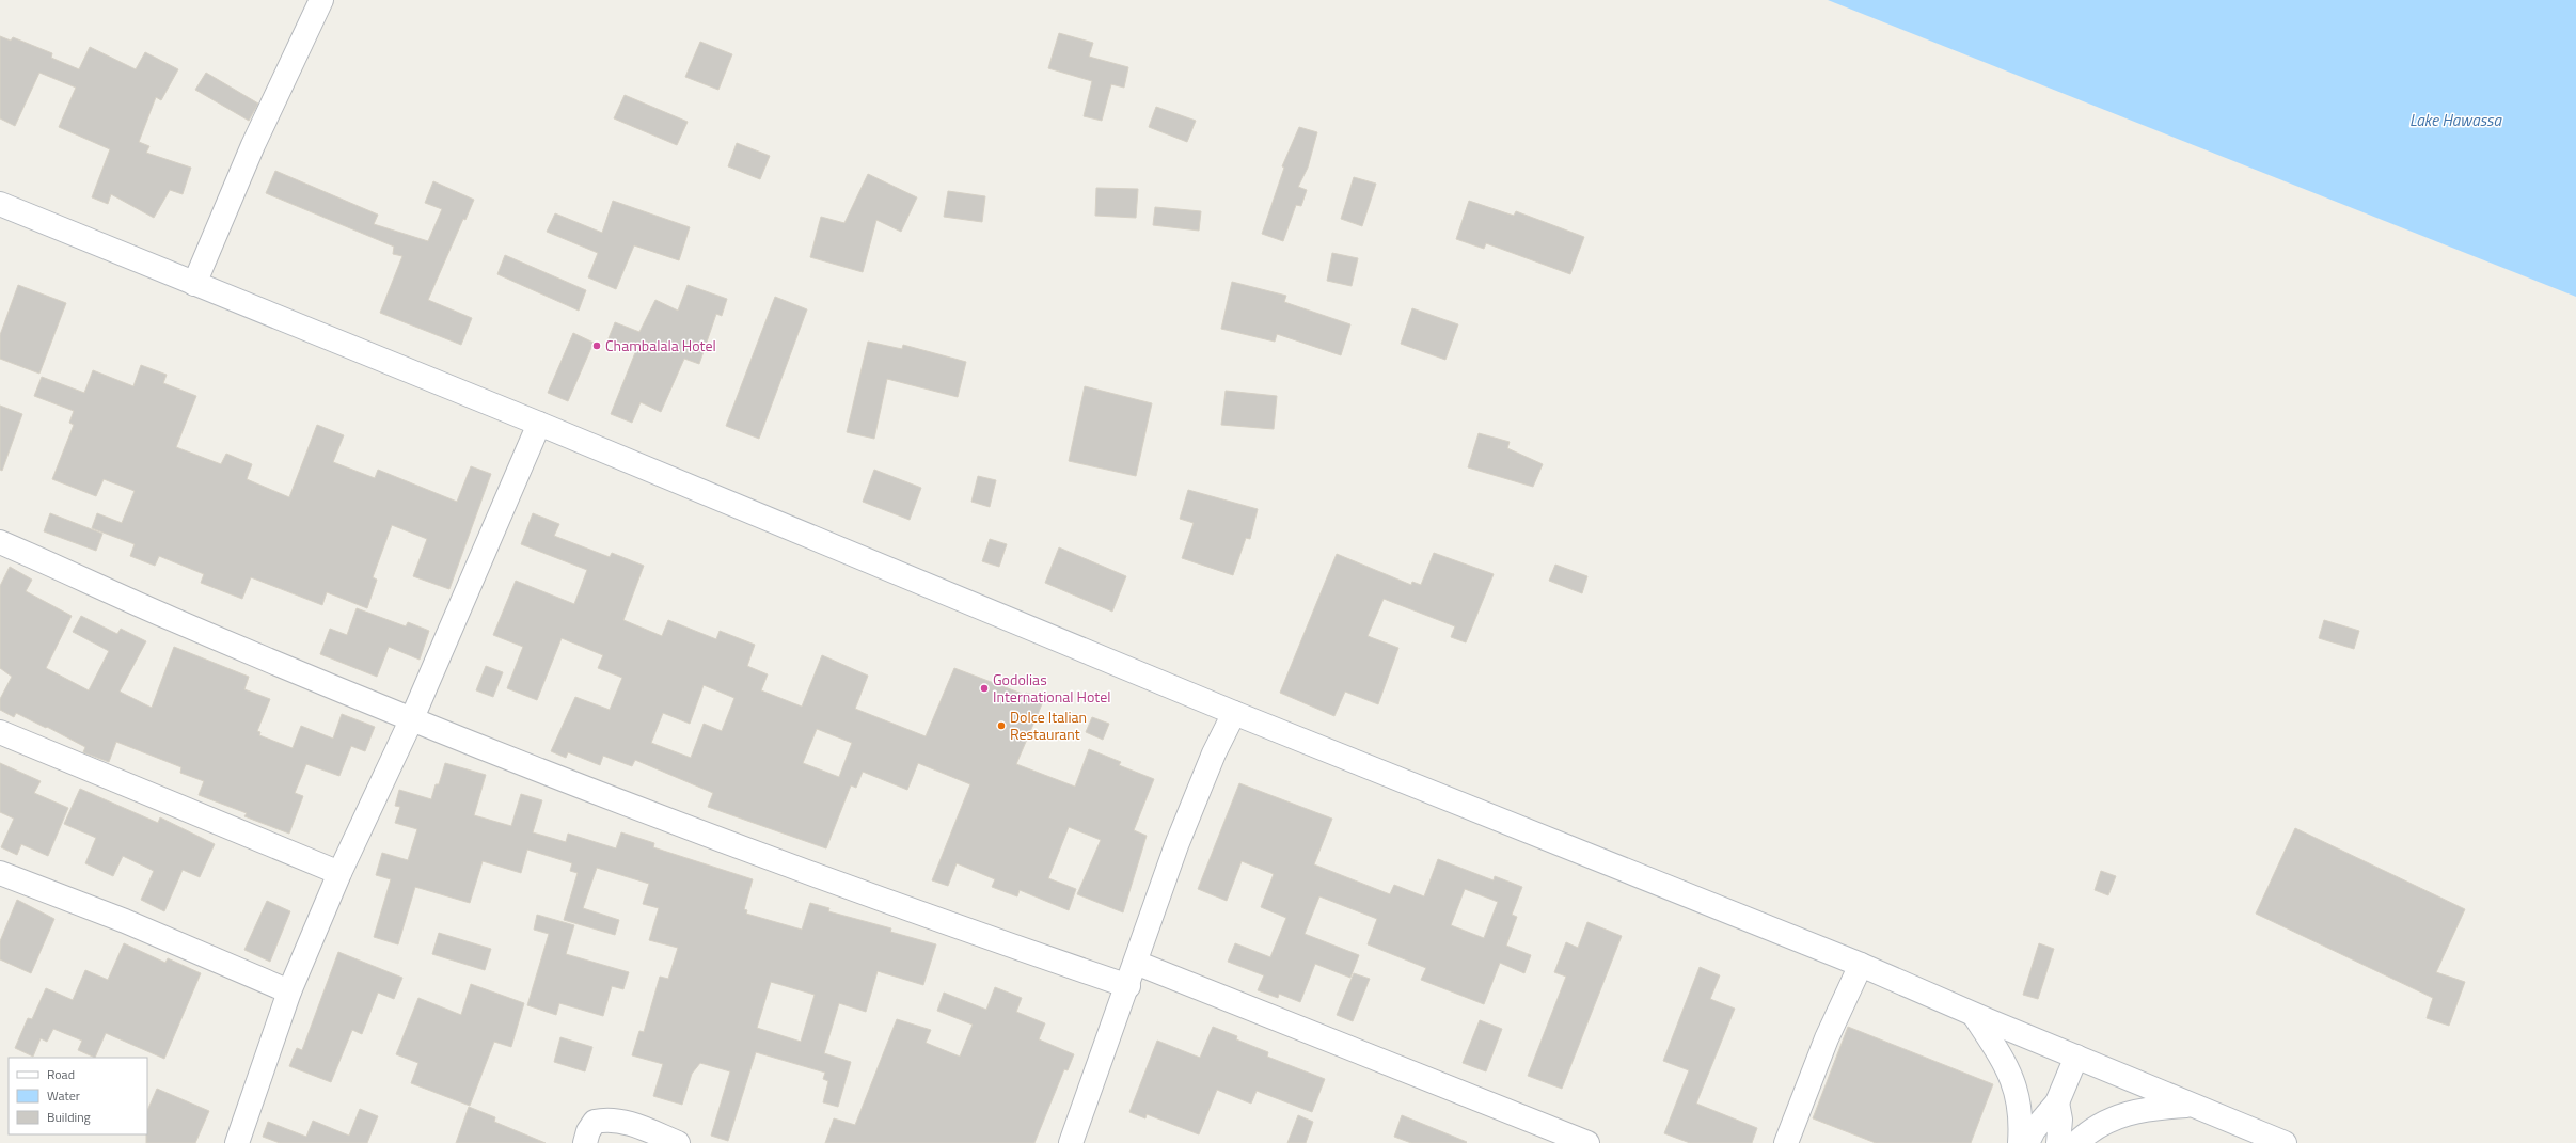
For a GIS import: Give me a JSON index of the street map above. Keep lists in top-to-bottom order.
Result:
{
  "water": ["Lake Hawassa"],
  "places": ["Chambalala Hotel", "Godolias International Hotel", "Dolce Italian Restaurant"],
  "legend": ["Road", "Water", "Building"]
}
